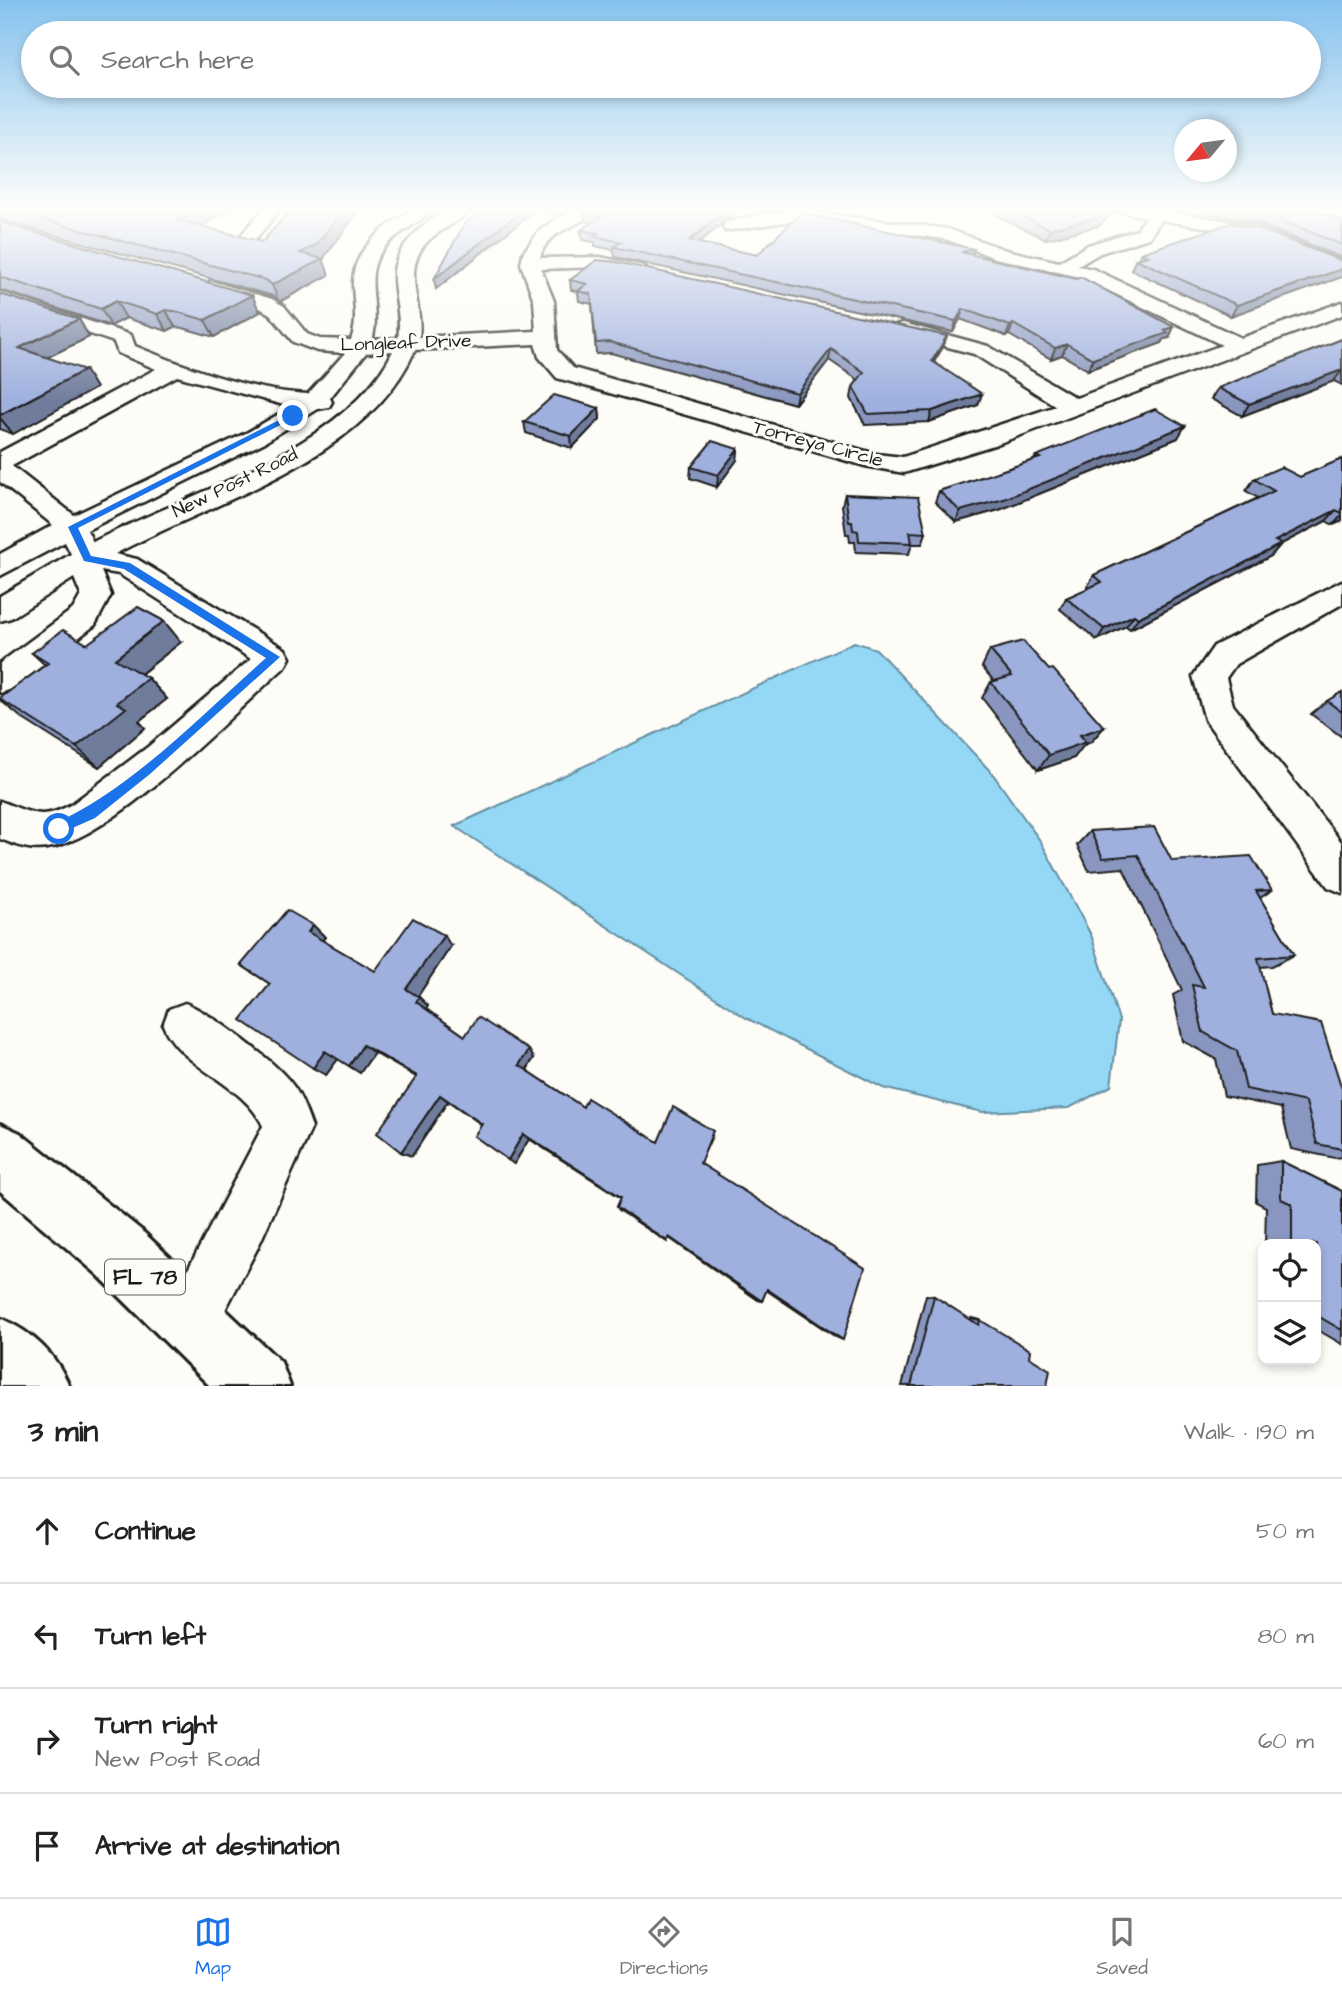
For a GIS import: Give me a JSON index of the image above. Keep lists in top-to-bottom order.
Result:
{
  "streets": {
    "main road": ["FL 78"],
    "street": ["Longleaf Drive", "Torreya Circle", "New Post Road"]
  },
  "crossings": [
    ["Longleaf Drive", "Torreya Circle"],
    ["Longleaf Drive", "New Post Road"]
  ],
  "north": "bottom left",
  "page": {
    "search": "Search here",
    "heading": ["3 min", "Walk · 190 m"],
    "list": [
      ["Continue", "50 m"],
      ["Turn left", "80 m"],
      ["Turn right", "New Post Road", "60 m"],
      "Arrive at destination"
    ],
    "nav": ["Map", "Directions", "Saved"]
  }
}
